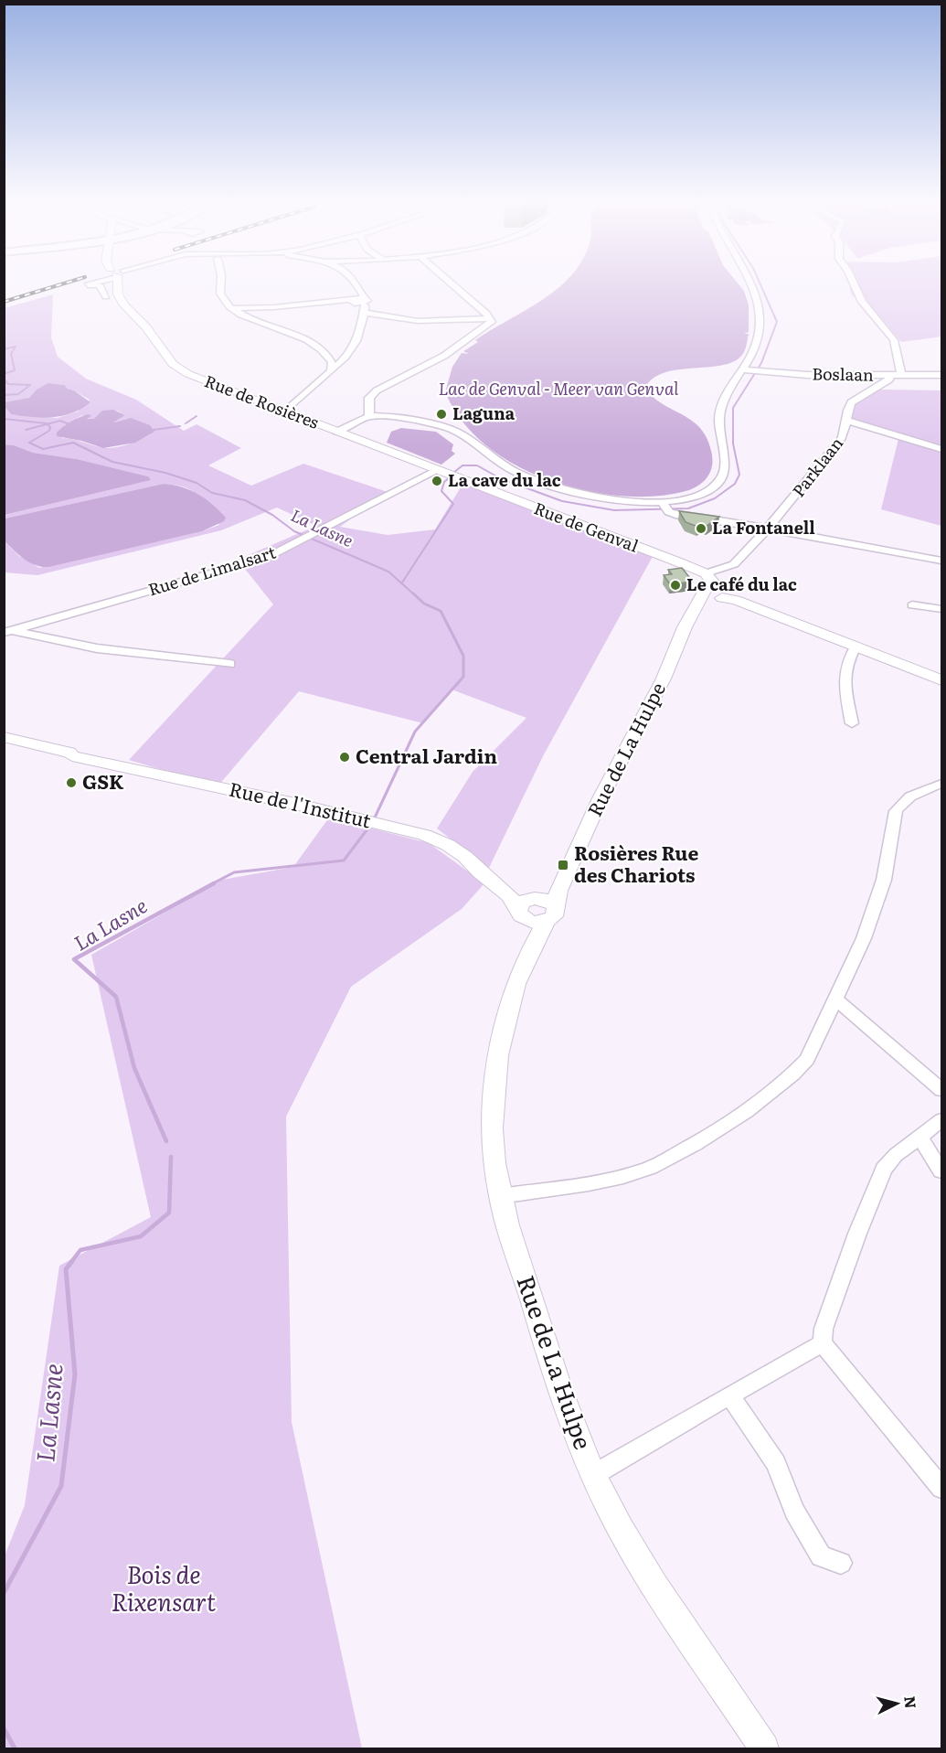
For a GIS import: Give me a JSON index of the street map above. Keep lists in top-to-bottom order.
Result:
{
  "streets": {
    "street": [
      "Boslaan",
      "Rue de Rosières",
      "Parklaan",
      "Rue de Genval",
      "Rue de Limalsart",
      "Rue de La Hulpe",
      "Rue de l'Institut"
    ]
  },
  "crossings": [
    ["Boslaan", "Parklaan"],
    ["Rue de Rosières", "Rue de Genval"],
    ["Rue de Rosières", "Rue de Limalsart"],
    ["Parklaan", "Rue de Genval"],
    ["Parklaan", "Rue de La Hulpe"],
    ["Rue de Genval", "Rue de La Hulpe"],
    ["Rue de La Hulpe", "Rue de l'Institut"]
  ],
  "water": ["Lac de Genval - Meer van Genval", "La Lasne"],
  "parks": ["Bois de Rixensart"],
  "places": {
    "other": [
      "Laguna",
      "La cave du lac",
      "La Fontanell",
      "Le café du lac",
      "Central Jardin",
      "GSK"
    ],
    "transit": ["Rosières Rue des Chariots"]
  },
  "north": "right"
}
